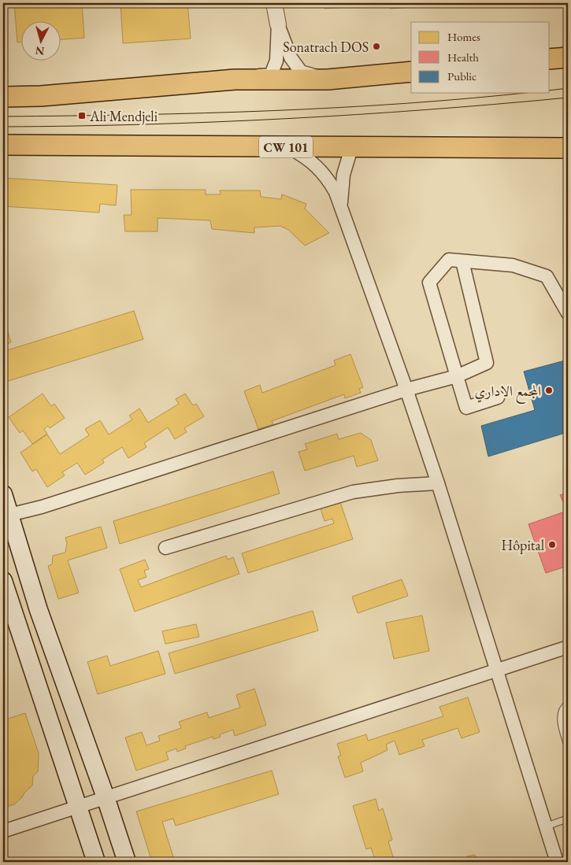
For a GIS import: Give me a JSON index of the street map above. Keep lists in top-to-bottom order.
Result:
{
  "streets": {
    "main road": ["CW 101"]
  },
  "places": {
    "other": ["Sonatrach DOS", "المجمع الاداري", "Hôpital"],
    "transit": ["Ali Mendjeli"]
  },
  "legend": ["Homes", "Health", "Public"],
  "north": "bottom"
}
